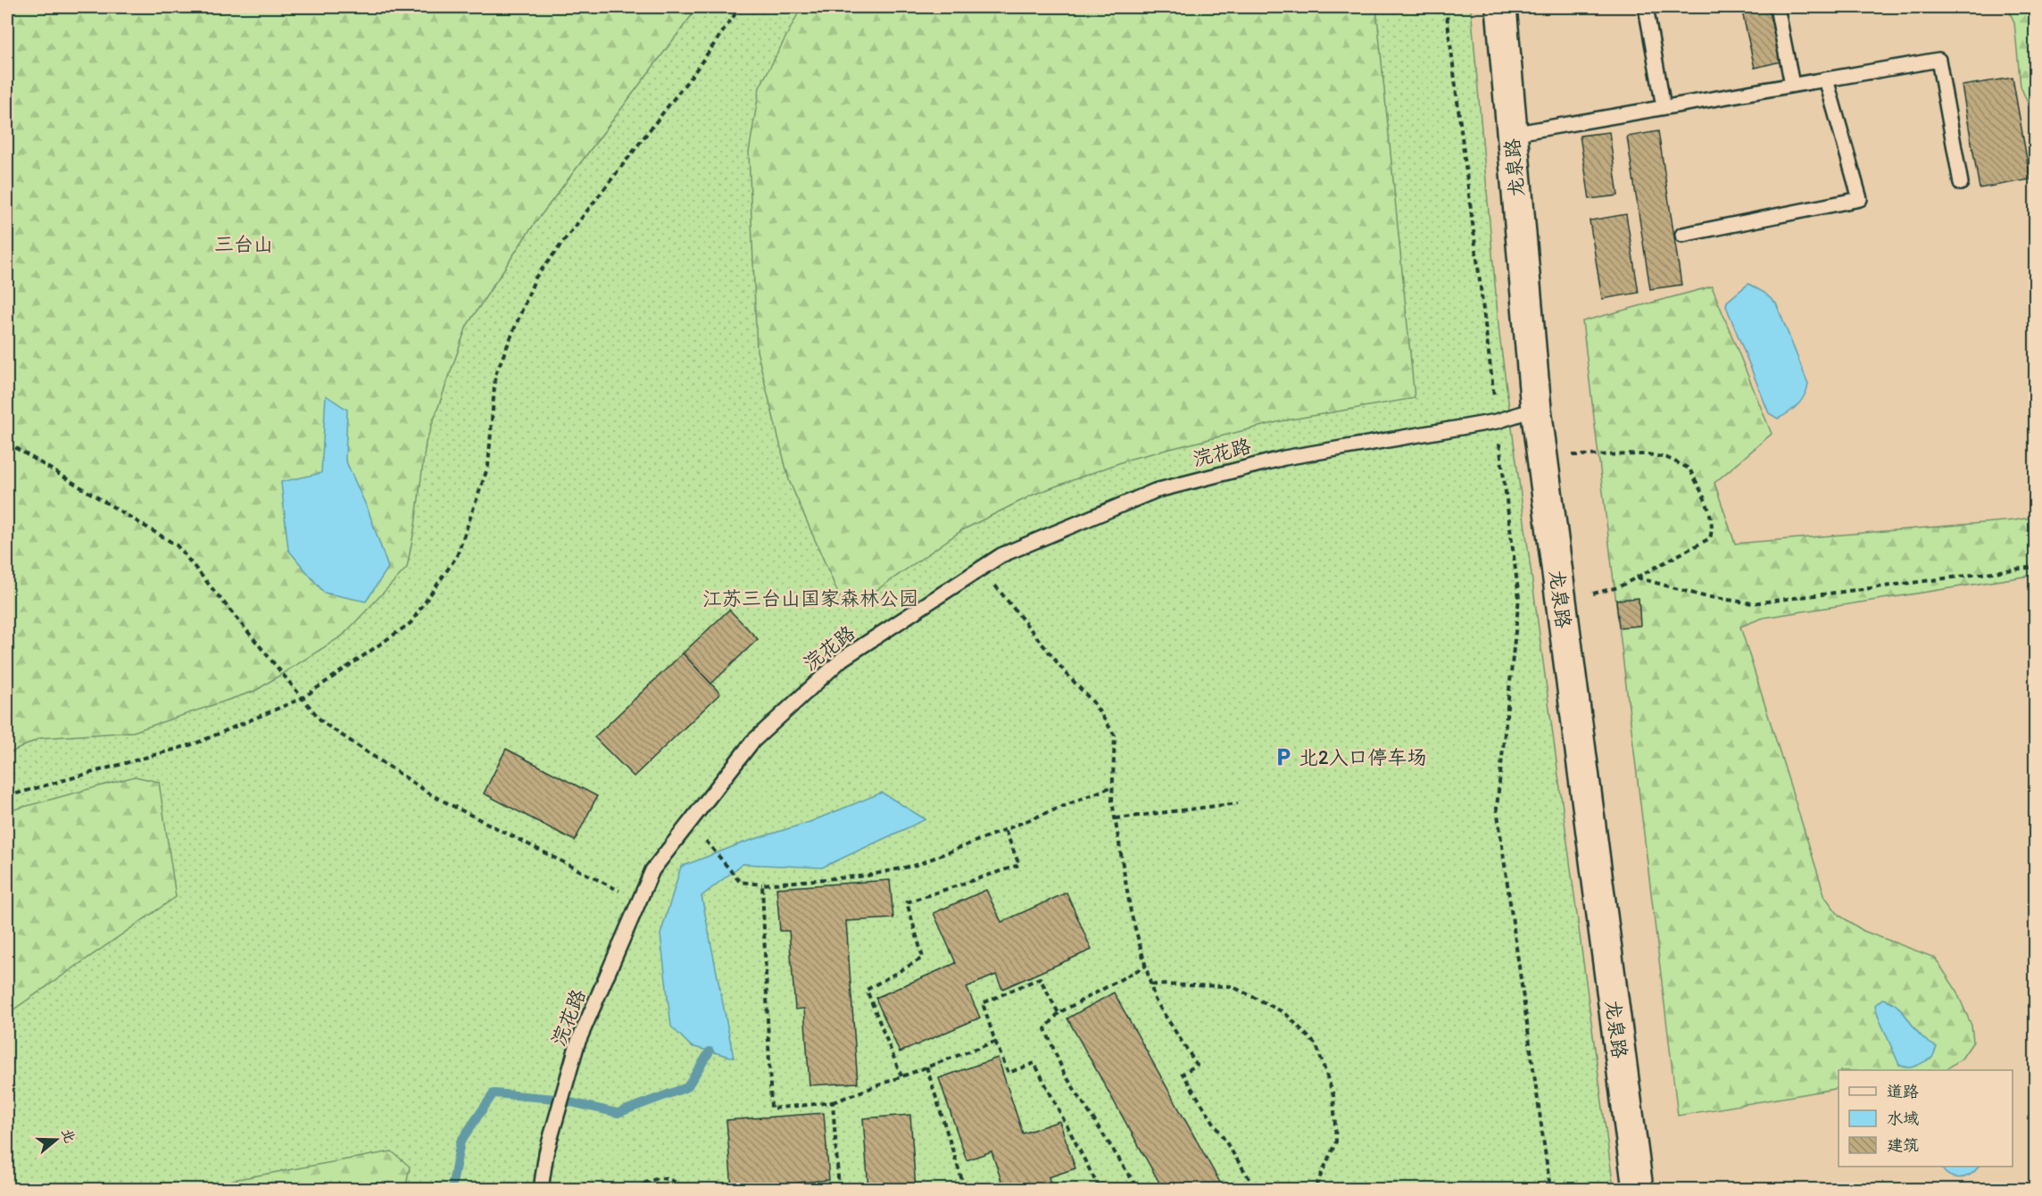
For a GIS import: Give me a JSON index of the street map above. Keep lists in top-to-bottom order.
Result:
{
  "streets": {
    "street": ["龙泉路"],
    "lane": ["浣花路"]
  },
  "crossings": [
    ["龙泉路", "浣花路"]
  ],
  "parks": ["三台山", "江苏三台山国家森林公园"],
  "places": {
    "parking": ["北2入口停车场"]
  },
  "legend": ["道路", "水域", "建筑"],
  "north": "right"
}
